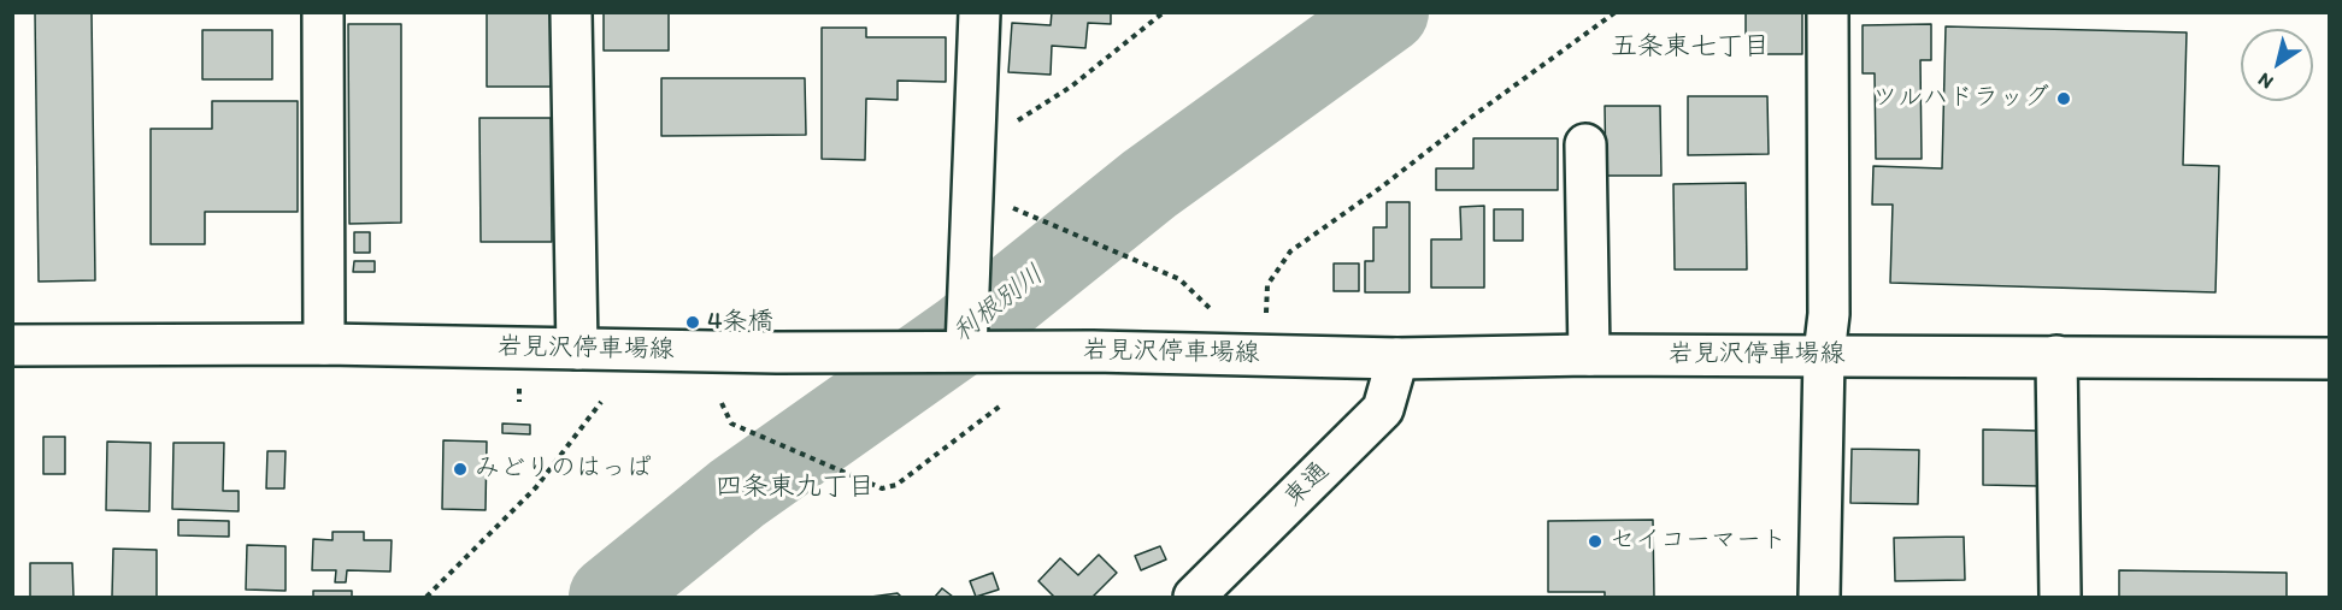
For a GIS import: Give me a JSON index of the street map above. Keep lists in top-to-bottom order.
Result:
{
  "streets": {
    "main road": ["岩見沢停車場線", "東通"]
  },
  "crossings": [
    ["岩見沢停車場線", "東通"]
  ],
  "districts": ["五条東七丁目", "四条東九丁目"],
  "water": ["利根別川"],
  "places": [
    "ツルハドラッグ",
    "4条橋",
    "みどりのはっぱ",
    "セイコーマート"
  ],
  "north": "bottom left"
}
